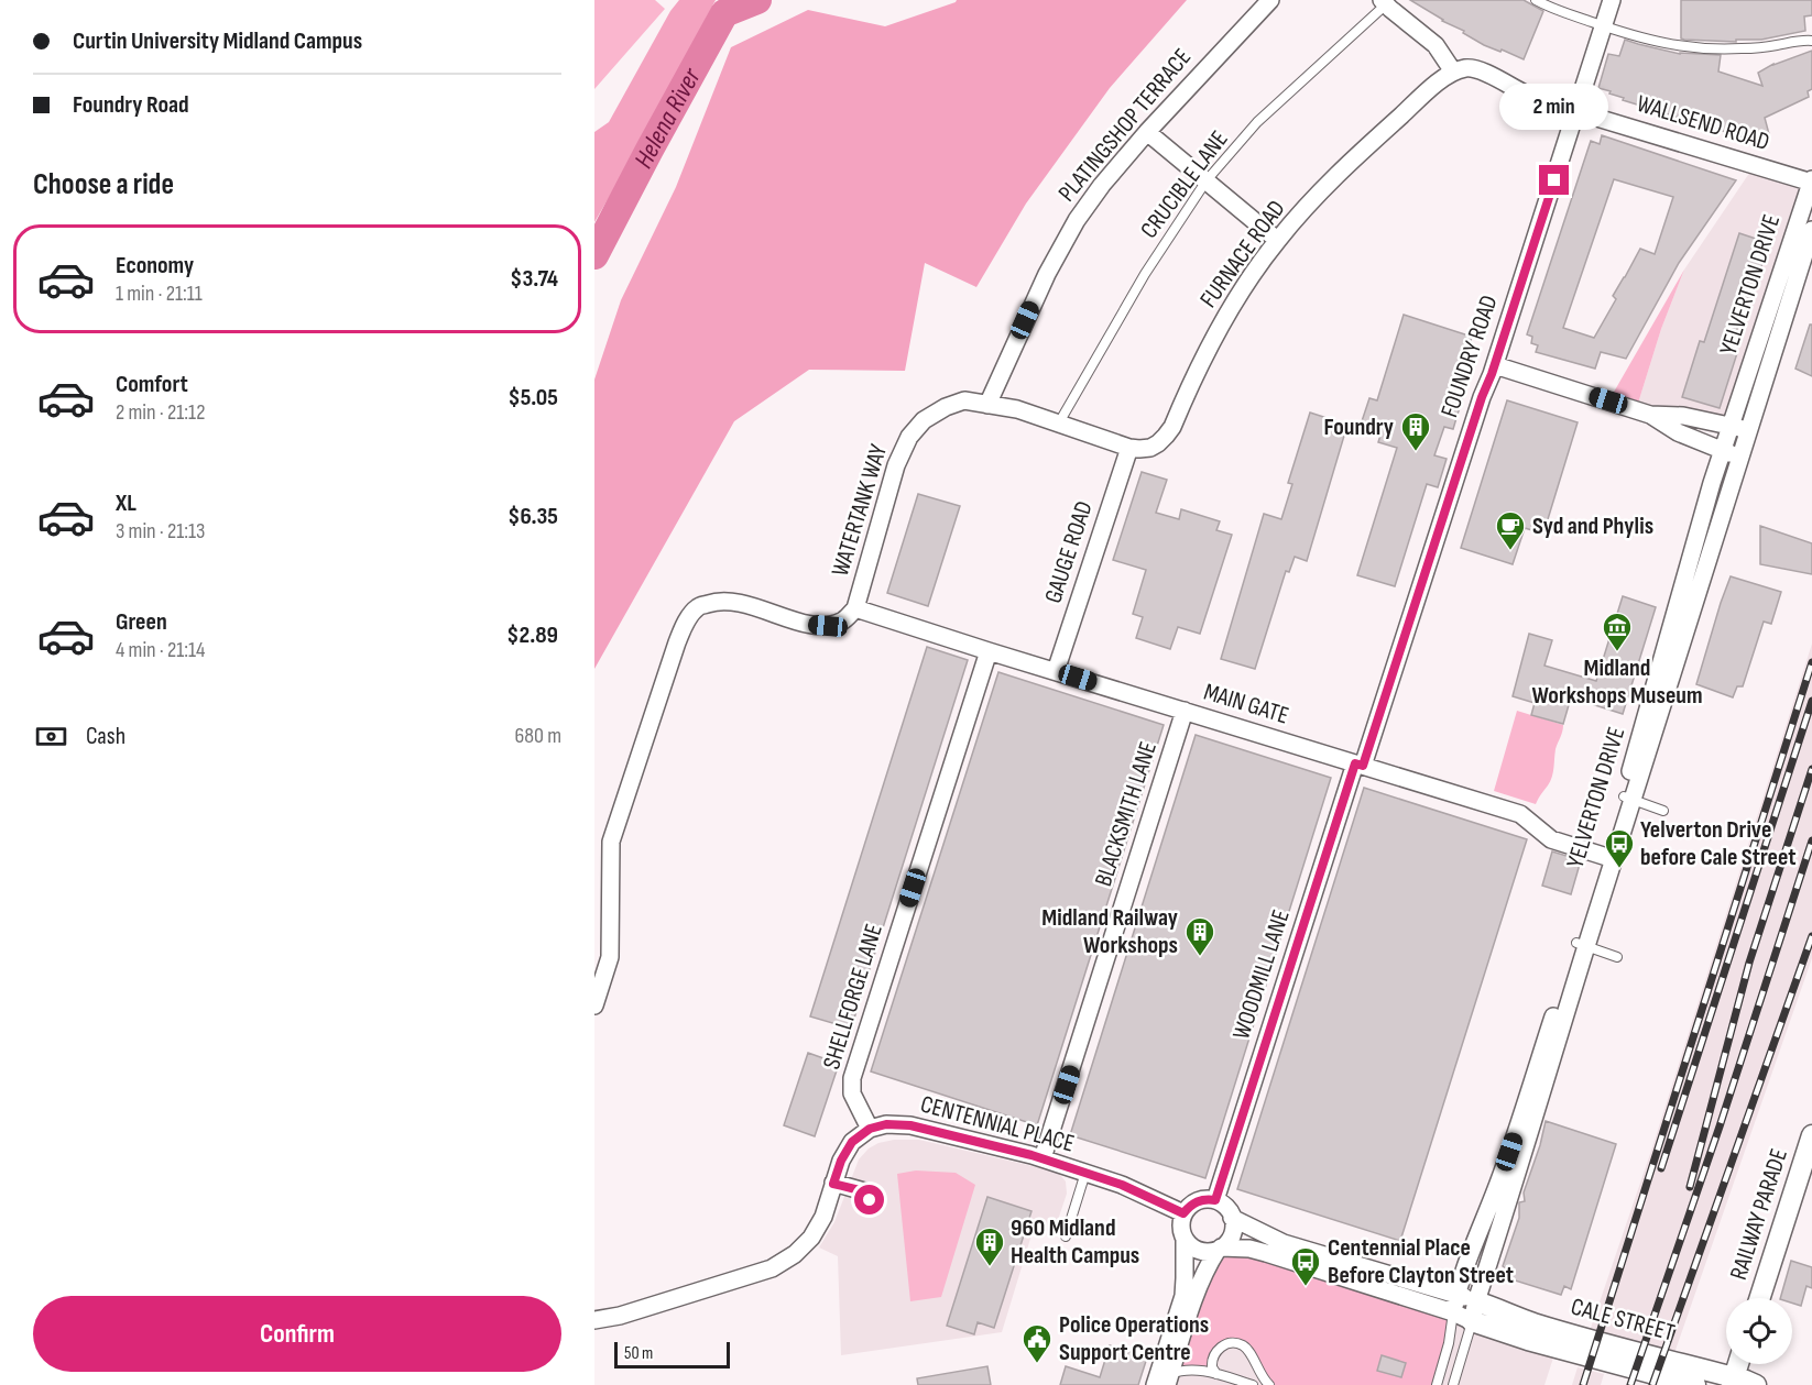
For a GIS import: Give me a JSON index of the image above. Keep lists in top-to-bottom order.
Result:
{
  "streets": {
    "street": [
      "WALLSEND ROAD",
      "PLATINGSHOP TERRACE",
      "FURNACE ROAD",
      "YELVERTON DRIVE",
      "FOUNDRY ROAD",
      "WATERTANK WAY",
      "GAUGE ROAD",
      "MAIN GATE",
      "BLACKSMITH LANE",
      "WOODMILL LANE",
      "SHELLFORGE LANE",
      "CENTENNIAL PLACE",
      "RAILWAY PARADE",
      "CALE STREET"
    ],
    "lane": ["CRUCIBLE LANE"]
  },
  "crossings": [
    ["WALLSEND ROAD", "FURNACE ROAD"],
    ["WALLSEND ROAD", "YELVERTON DRIVE"],
    ["WALLSEND ROAD", "FOUNDRY ROAD"],
    ["PLATINGSHOP TERRACE", "WATERTANK WAY"],
    ["CRUCIBLE LANE", "WATERTANK WAY"],
    ["FURNACE ROAD", "WATERTANK WAY"],
    ["FURNACE ROAD", "GAUGE ROAD"],
    ["YELVERTON DRIVE", "MAIN GATE"],
    ["YELVERTON DRIVE", "CALE STREET"],
    ["FOUNDRY ROAD", "MAIN GATE"],
    ["FOUNDRY ROAD", "WOODMILL LANE"],
    ["WATERTANK WAY", "GAUGE ROAD"],
    ["WATERTANK WAY", "MAIN GATE"],
    ["GAUGE ROAD", "MAIN GATE"],
    ["MAIN GATE", "BLACKSMITH LANE"],
    ["MAIN GATE", "WOODMILL LANE"],
    ["MAIN GATE", "SHELLFORGE LANE"],
    ["BLACKSMITH LANE", "CENTENNIAL PLACE"],
    ["WOODMILL LANE", "CENTENNIAL PLACE"],
    ["SHELLFORGE LANE", "CENTENNIAL PLACE"]
  ],
  "water": ["Helena River"],
  "places": {
    "building": ["Foundry", "Midland Railway Workshops", "960 Midland Health Campus"],
    "cafe": ["Syd and Phylis"],
    "museum": ["Midland Workshops Museum"],
    "bus stop": ["Yelverton Drive before Cale Street", "Centennial Place Before Clayton Street"],
    "public building": ["Police Operations Support Centre"]
  },
  "scale_bar": "50 m",
  "page": {
    "banner": ["Curtin University Midland Campus", "Foundry Road"],
    "bubble": "2 min",
    "heading": "Choose a ride",
    "list": [
      {
        "name": "Economy",
        "note": "1 min · 21:11",
        "value": "$3.74"
      },
      {
        "name": "Comfort",
        "note": "2 min · 21:12",
        "value": "$5.05"
      },
      {
        "name": "XL",
        "note": "3 min · 21:13",
        "value": "$6.35"
      },
      {
        "name": "Green",
        "note": "4 min · 21:14",
        "value": "$2.89"
      }
    ],
    "pay": ["Cash", "680 m"],
    "buttons": "Confirm",
    "scale": "50 m"
  }
}
